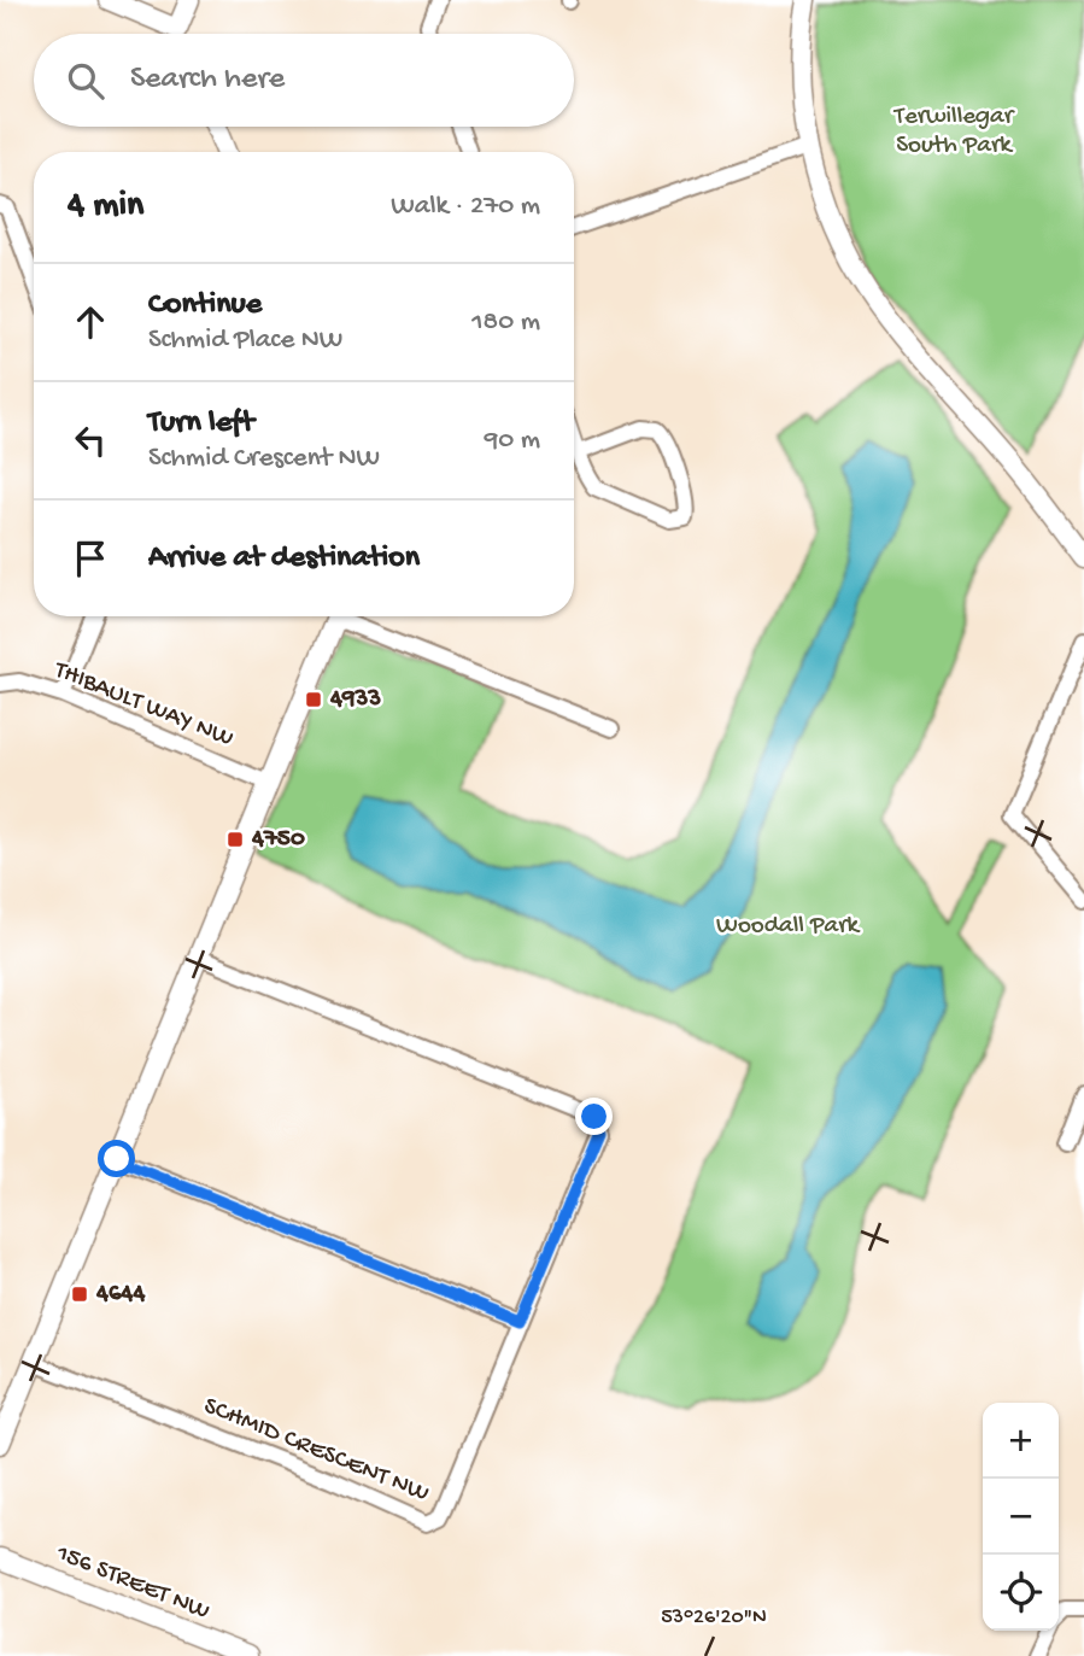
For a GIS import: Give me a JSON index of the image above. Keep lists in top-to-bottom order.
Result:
{
  "streets": {
    "street": ["THIBAULT WAY NW", "SCHMID CRESCENT NW", "156 STREET NW"]
  },
  "parks": ["Terwillegar South Park", "Woodall Park"],
  "places": {
    "transit": ["4933", "4750", "4644"]
  },
  "page": {
    "search": "Search here",
    "heading": ["4 min", "Walk · 270 m"],
    "list": [
      ["Continue", "Schmid Place NW", "180 m"],
      ["Turn left", "Schmid Crescent NW", "90 m"],
      "Arrive at destination"
    ],
    "map_buttons": ["+", "−"]
  },
  "coordinates": ["53°26'20\"N"]
}
